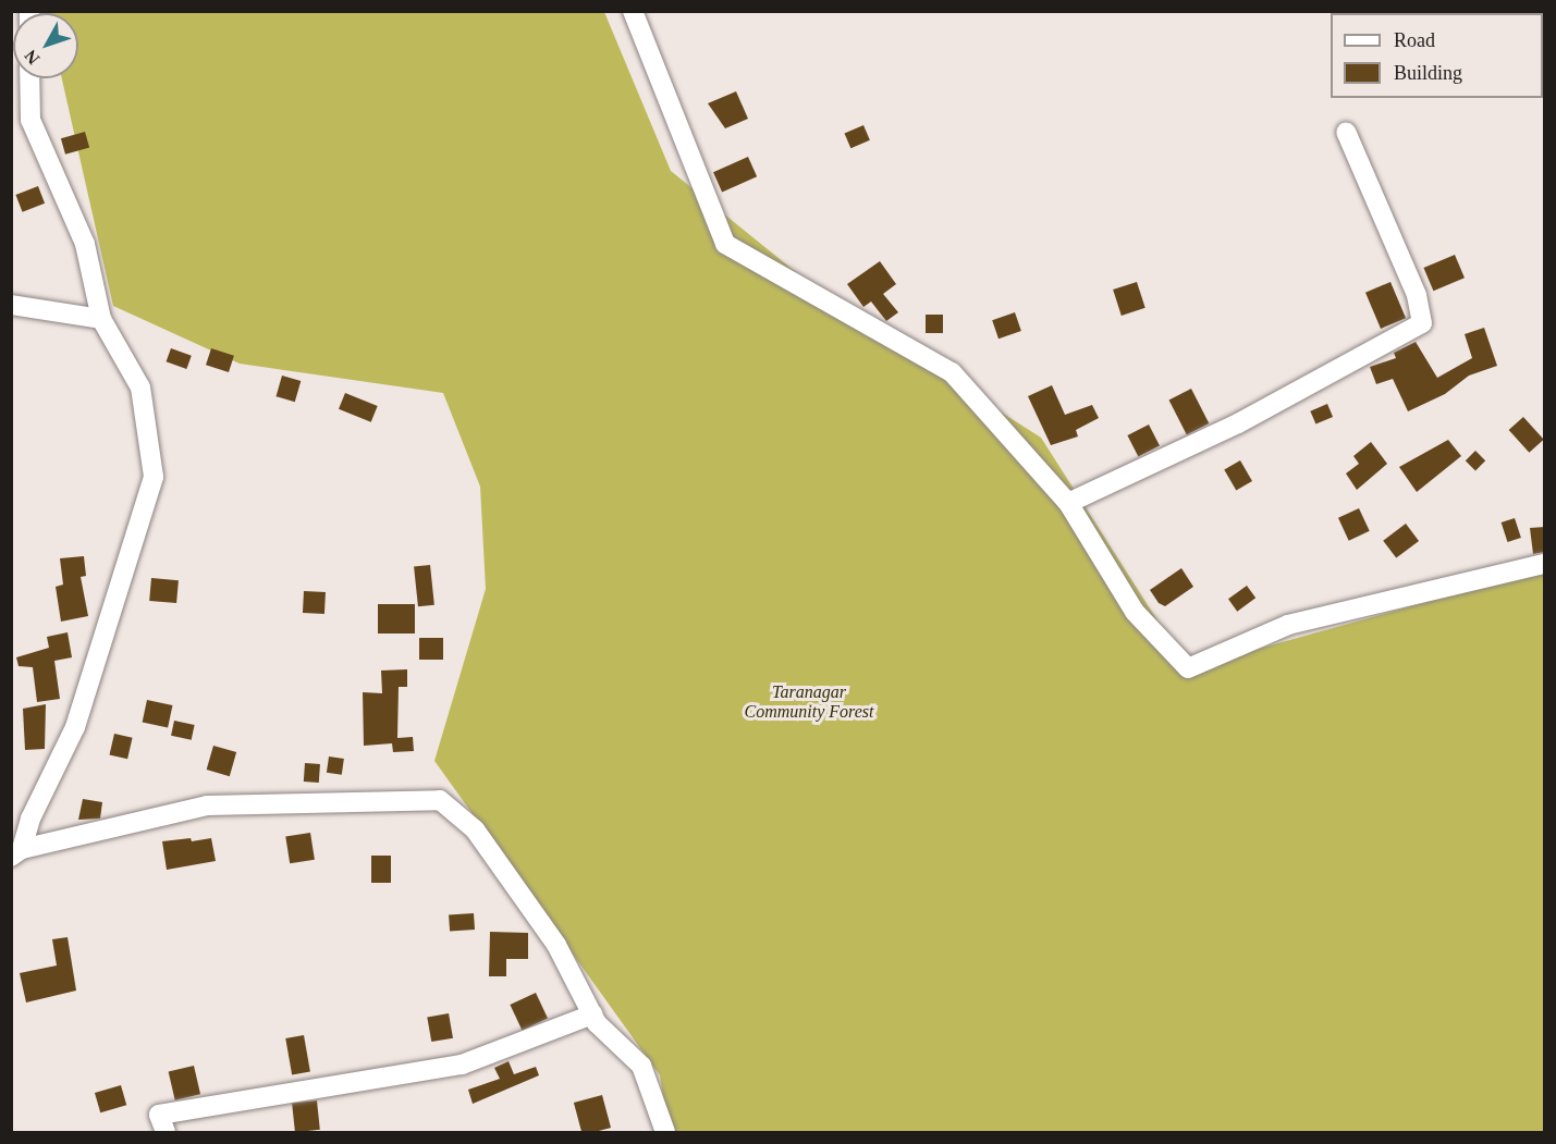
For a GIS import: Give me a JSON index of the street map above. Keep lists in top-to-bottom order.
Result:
{
  "parks": ["Taranagar Community Forest"],
  "legend": ["Road", "Building"],
  "north": "bottom left"
}
